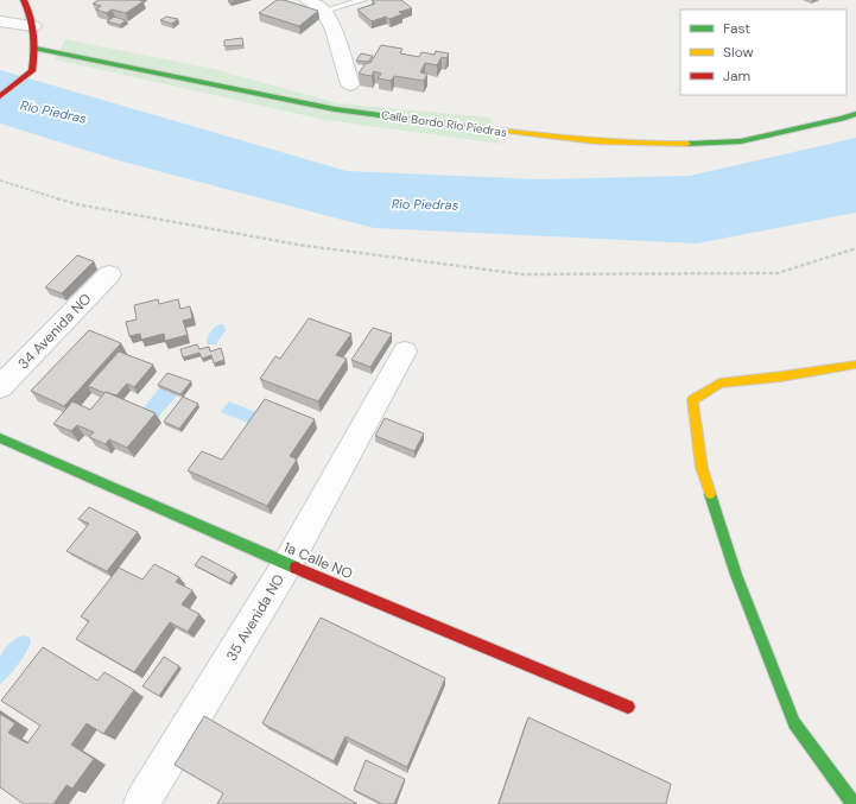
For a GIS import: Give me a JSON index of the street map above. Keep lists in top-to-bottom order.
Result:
{
  "streets": {
    "street": [
      "Calle Bordo Río Piedras",
      "34 Avenida NO",
      "1a Calle NO",
      "35 Avenida NO"
    ]
  },
  "crossings": [
    ["1a Calle NO", "35 Avenida NO"]
  ],
  "water": ["Río Piedras"],
  "legend": ["Fast", "Slow", "Jam"]
}
